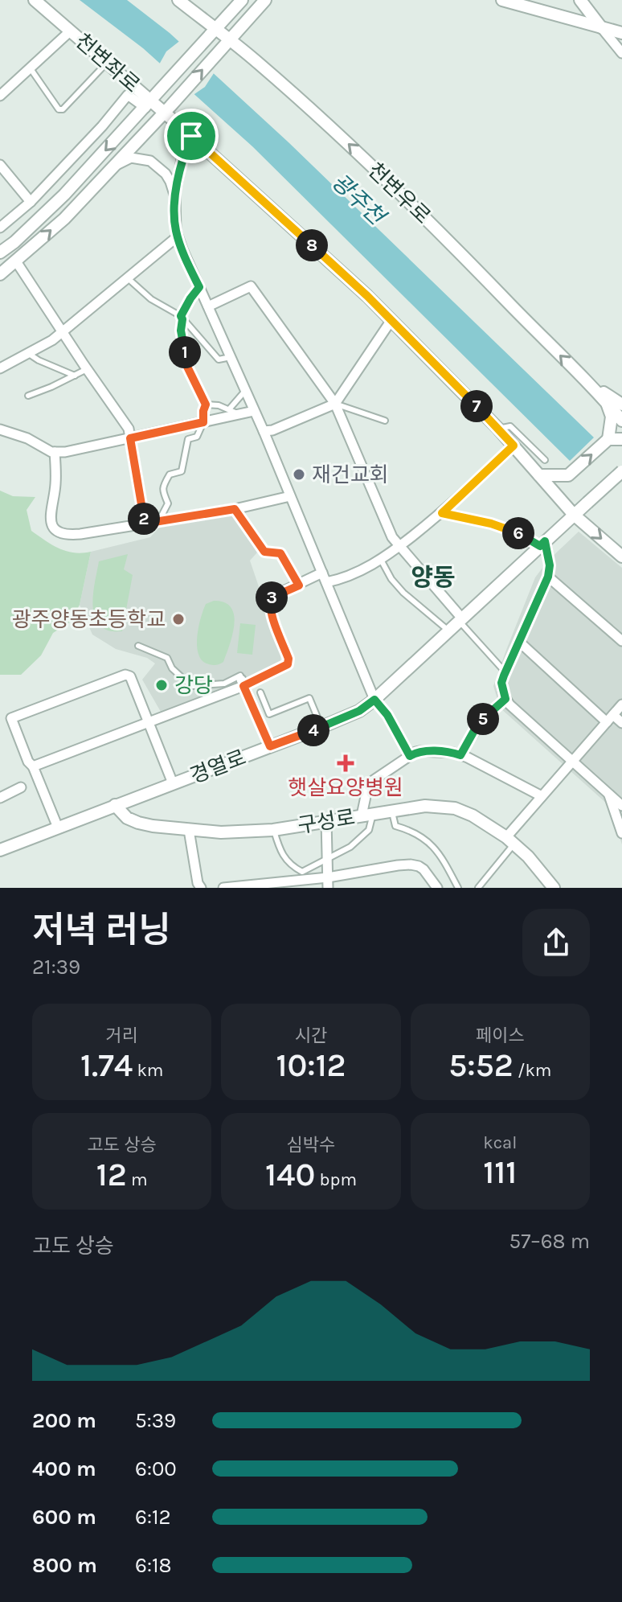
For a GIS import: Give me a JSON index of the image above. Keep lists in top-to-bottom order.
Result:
{
  "streets": {
    "street": [
      "천변좌로",
      "천변우로",
      "경열로",
      "구성로"
    ]
  },
  "crossings": [
    ["천변좌로", "경열로"],
    ["경열로", "구성로"]
  ],
  "one_way": ["천변우로"],
  "districts": ["양동"],
  "water": ["광주천"],
  "places": {
    "other": ["재건교회", "광주양동초등학교", "강당"],
    "health": ["햇살요양병원"]
  },
  "page": {
    "pins": [
      "8",
      "1",
      "7",
      "2",
      "6",
      "3",
      "5",
      "4"
    ],
    "heading": ["저녁 러닝", "21:39"],
    "stats": [
      ["거리", "1.74 km"],
      ["시간", "10:12"],
      ["페이스", "5:52 /km"],
      ["고도 상승", "12 m"],
      ["심박수", "140 bpm"],
      ["kcal", "111"]
    ],
    "chart": ["고도 상승", "57–68 m"],
    "list": [
      {
        "name": "200 m",
        "note": "5:39"
      },
      {
        "name": "400 m",
        "note": "6:00"
      },
      {
        "name": "600 m",
        "note": "6:12"
      },
      {
        "name": "800 m",
        "note": "6:18"
      }
    ]
  }
}
